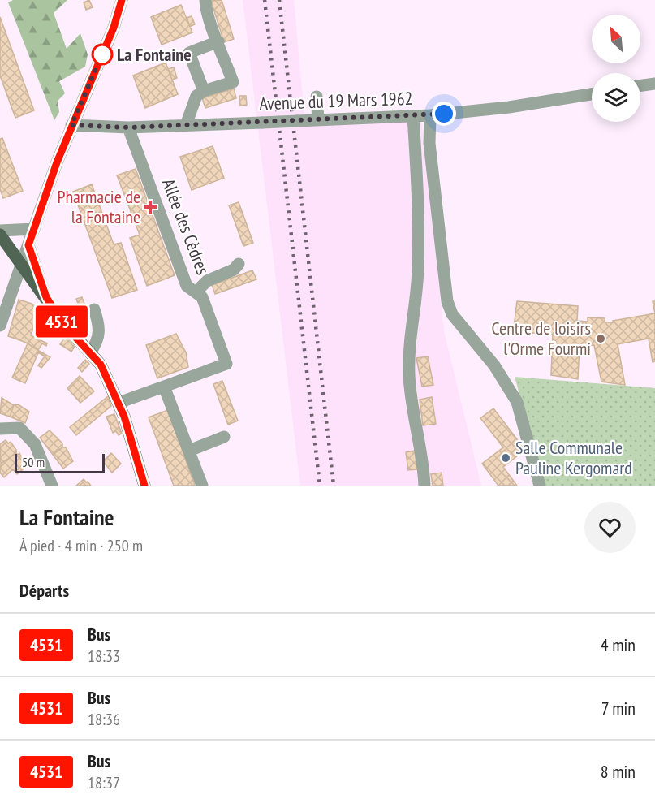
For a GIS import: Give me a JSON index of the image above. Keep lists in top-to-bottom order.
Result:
{
  "streets": {
    "street": ["Avenue du 19 Mars 1962", "Allée des Cèdres"]
  },
  "crossings": [
    ["Avenue du 19 Mars 1962", "Allée des Cèdres"]
  ],
  "places": {
    "other": ["La Fontaine", "Centre de loisirs l'Orme Fourmi", "Salle Communale Pauline Kergomard"],
    "health": ["Pharmacie de la Fontaine"]
  },
  "lines": ["bus line 4531"],
  "scale_bar": "50 m",
  "north": "top left",
  "page": {
    "on_map": "4531",
    "scale": "50 m",
    "heading": [
      ["La Fontaine", "À pied · 4 min · 250 m"],
      "Départs"
    ],
    "list": [
      {
        "mark": "4531",
        "name": "Bus",
        "note": "18:33",
        "value": "4 min"
      },
      {
        "mark": "4531",
        "name": "Bus",
        "note": "18:36",
        "value": "7 min"
      },
      {
        "mark": "4531",
        "name": "Bus",
        "note": "18:37",
        "value": "8 min"
      }
    ]
  }
}
